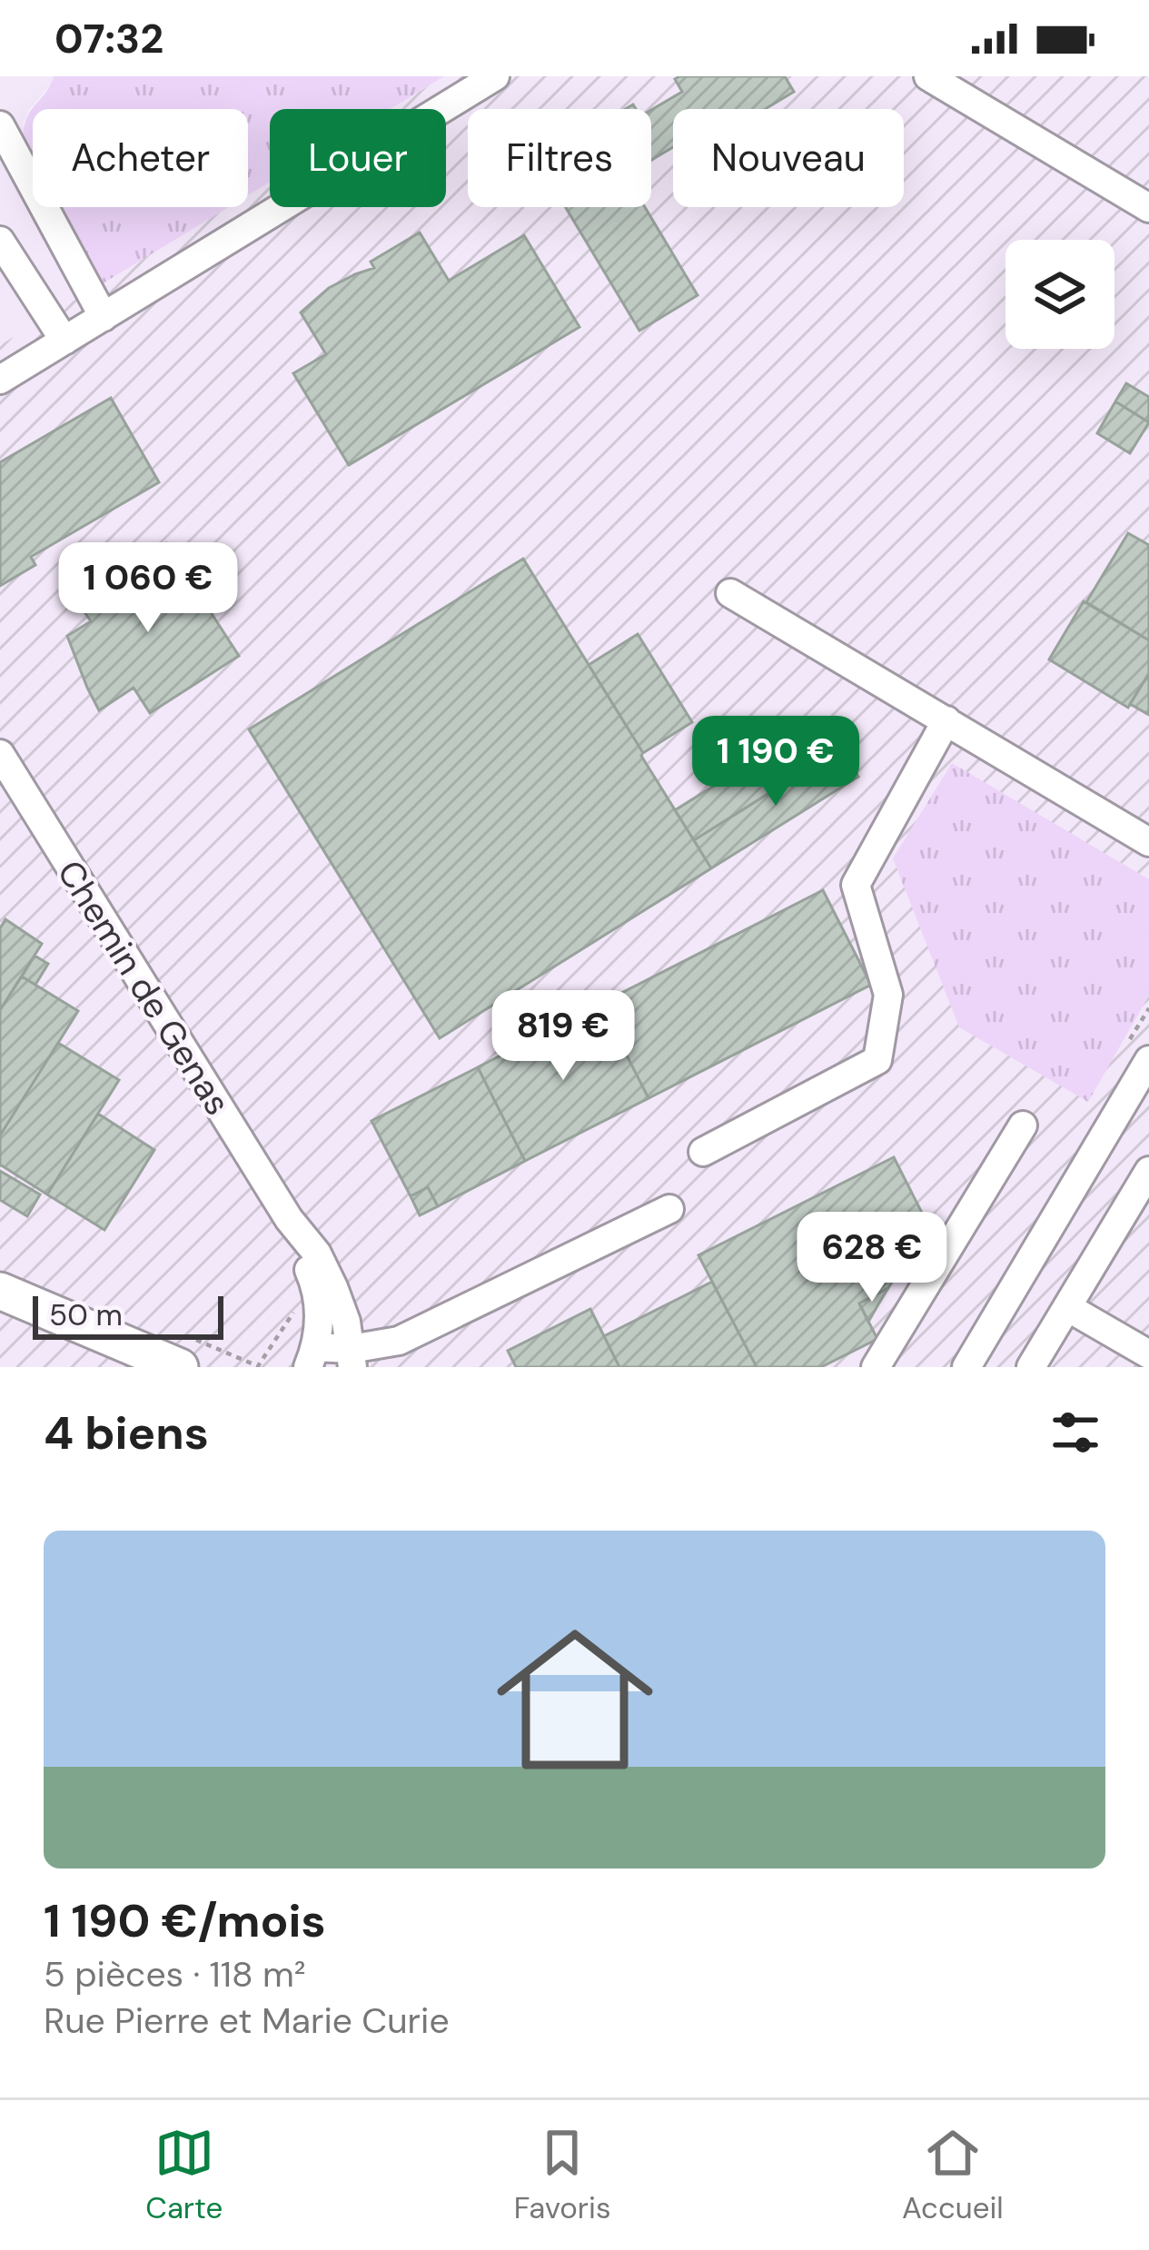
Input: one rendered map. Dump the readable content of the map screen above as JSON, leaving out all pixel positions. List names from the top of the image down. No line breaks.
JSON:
{"streets":{"street":["Chemin de Genas"]},"scale_bar":"50 m","page":{"status":"07:32","chip":["Acheter","Louer","Filtres","Nouveau"],"price":["1 060 €","1 190 €","819 €","628 €"],"scale":"50 m","heading":"4 biens","list":[{"name":"1 190 €/mois","note":"5 pièces · 118 m² · Rue Pierre et Marie Curie"}],"tabs":["Carte","Favoris","Accueil"]}}
